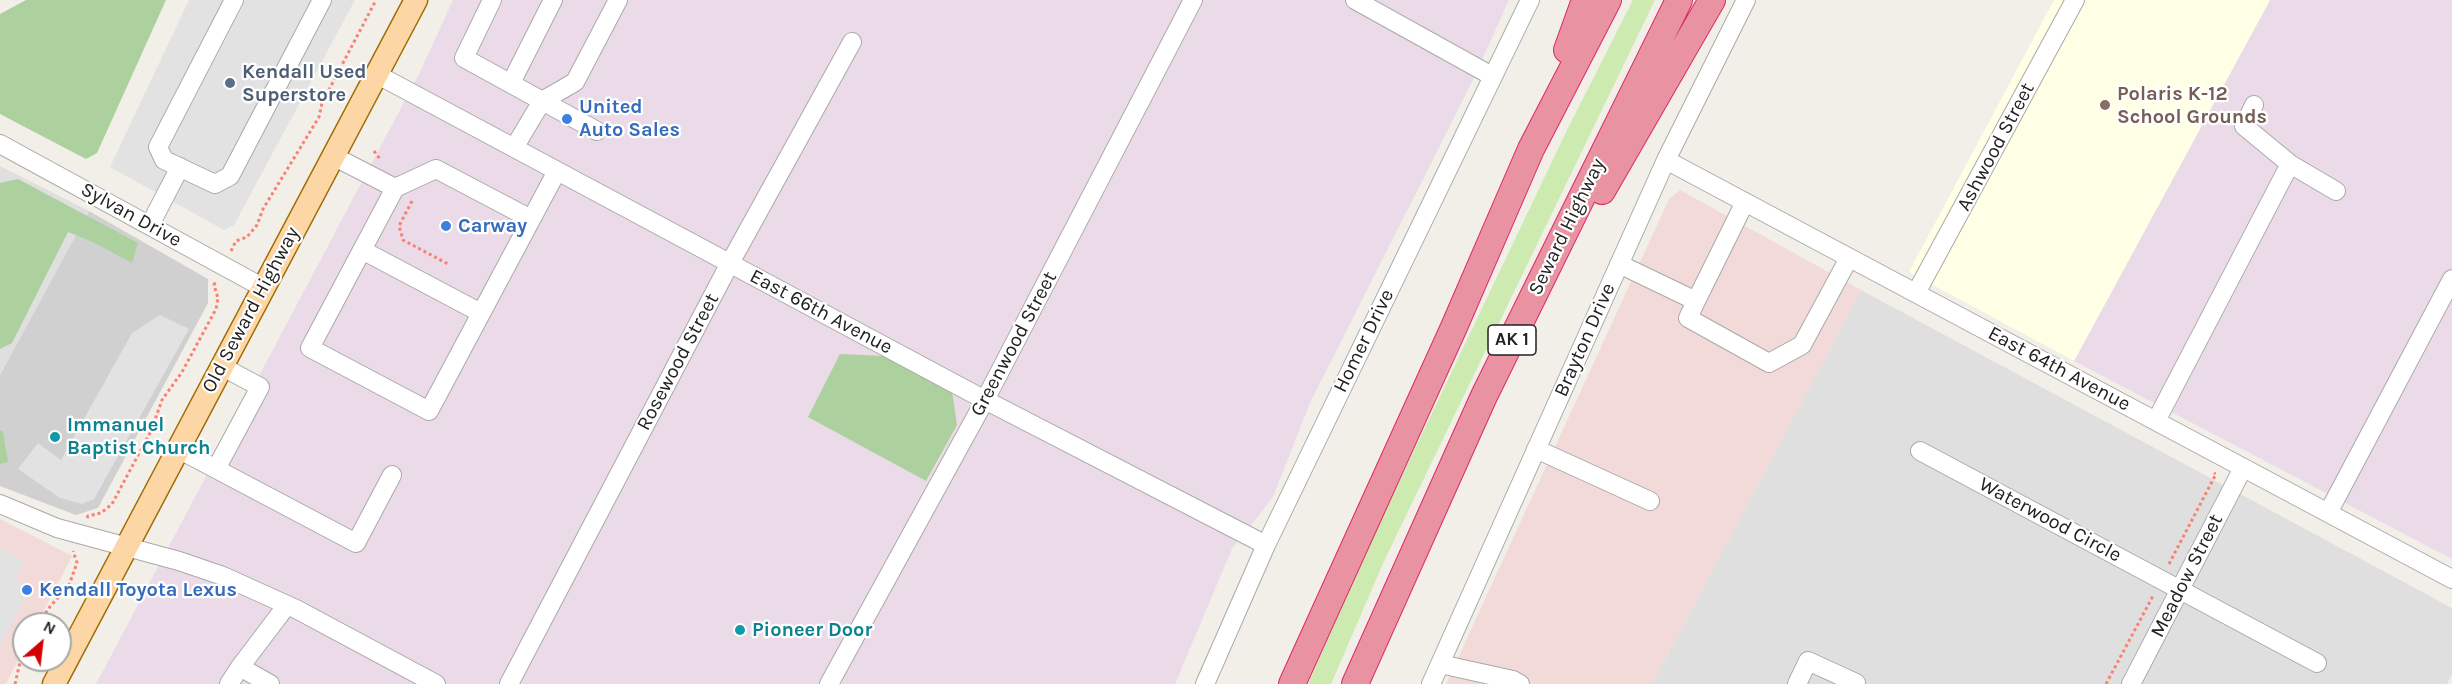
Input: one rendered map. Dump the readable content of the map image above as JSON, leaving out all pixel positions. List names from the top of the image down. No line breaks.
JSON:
{"streets":{"highway":["Seward Highway","AK 1"],"main road":["Old Seward Highway"],"street":["Ashwood Street","Sylvan Drive","East 66th Avenue","Brayton Drive","Homer Drive","Greenwood Street","Rosewood Street","East 64th Avenue","Waterwood Circle","Meadow Street"]},"crossings":[["Ashwood Street","East 64th Avenue"],["Sylvan Drive","Old Seward Highway"],["Old Seward Highway","East 66th Avenue"],["East 66th Avenue","Homer Drive"],["East 66th Avenue","Greenwood Street"],["East 66th Avenue","Rosewood Street"],["Brayton Drive","East 64th Avenue"],["East 64th Avenue","Meadow Street"],["Waterwood Circle","Meadow Street"]],"places":["Kendall Used Superstore","Polaris K-12 School Grounds","United Auto Sales","Carway","Immanuel Baptist Church","Kendall Toyota Lexus","Pioneer Door"],"north":"top right"}
